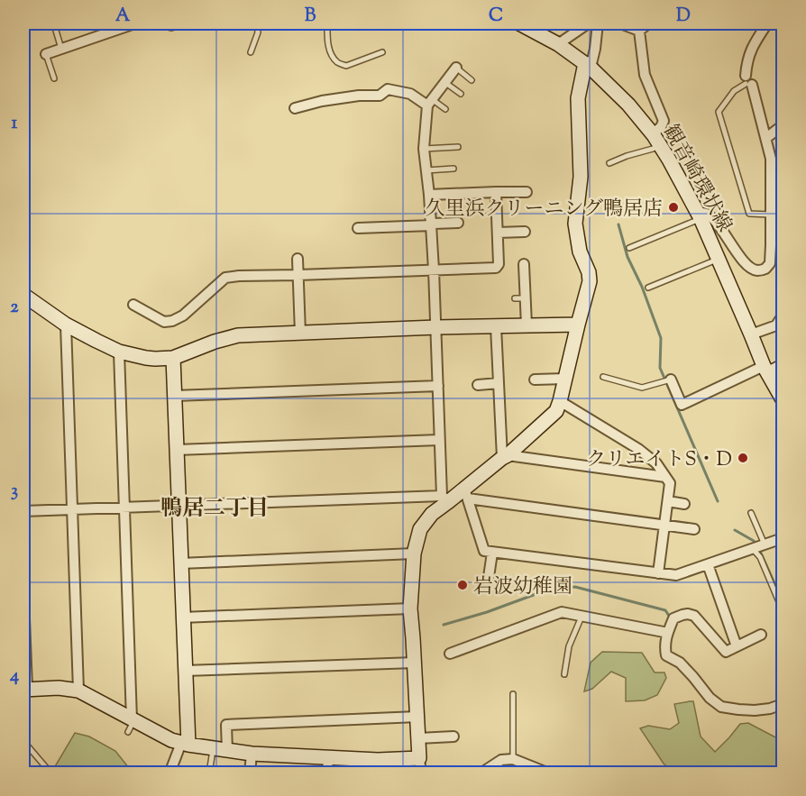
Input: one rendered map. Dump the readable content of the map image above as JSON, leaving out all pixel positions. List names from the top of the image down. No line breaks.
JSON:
{"streets":{"street":["観音崎環状線"]},"districts":["鴨居二丁目"],"places":["久里浜クリーニング鴨居店","クリエイトS・D","岩波幼稚園"],"grid":{"columns":["A","B","C","D"],"rows":["1","2","3","4"]}}
